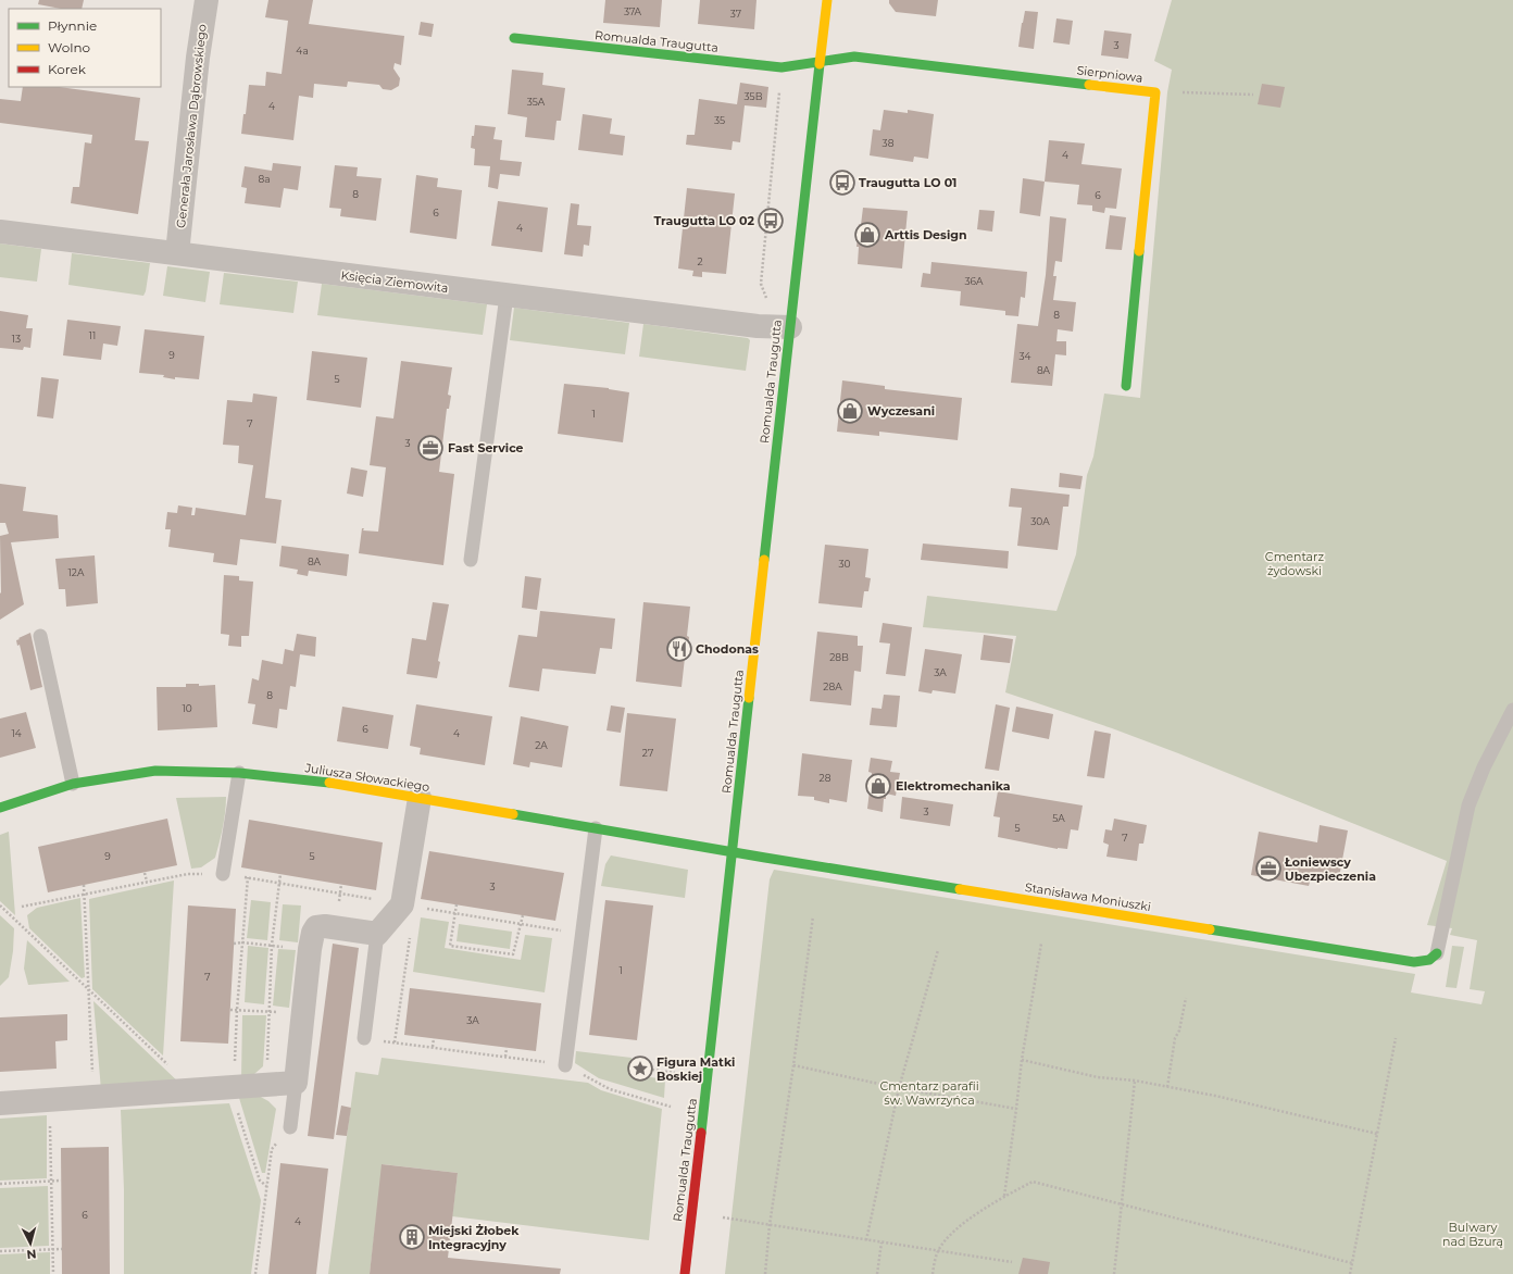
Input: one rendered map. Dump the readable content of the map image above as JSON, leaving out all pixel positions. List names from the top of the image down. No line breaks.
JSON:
{"streets":{"street":["Romualda Traugutta","Sierpniowa","Generała Jarosława Dąbrowskiego","Księcia Ziemowita","Juliusza Słowackiego","Stanisława Moniuszki"]},"crossings":[["Romualda Traugutta","Sierpniowa"],["Romualda Traugutta","Księcia Ziemowita"],["Romualda Traugutta","Juliusza Słowackiego"],["Romualda Traugutta","Stanisława Moniuszki"],["Generała Jarosława Dąbrowskiego","Księcia Ziemowita"],["Juliusza Słowackiego","Stanisława Moniuszki"]],"parks":["Cmentarz żydowski","Cmentarz parafii św. Wawrzyńca","Bulwary nad Bzurą"],"places":{"bus stop":["Traugutta LO 01","Traugutta LO 02"],"shop":["Arttis Design","Wyczesani","Elektromechanika"],"office":["Fast Service","Łoniewscy Ubezpieczenia"],"restaurant":["Chodonas"],"place":["Figura Matki Boskiej"],"building":["Miejski Żłobek Integracyjny"]},"house_numbers":["37A","37","3","4a","35B","35A","4","35","38","4","8a","8","6","6","4","2","36A","8","11","13","9","34","8A","5","1","7","3","30A","8A","30","12A","28B","3A","28A","8","10","6","14","4","2A","27","28","3","5A","5","7","9","5","3","1","7","3A","6","4"],"legend":["Płynnie","Wolno","Korek"],"north":"bottom"}
